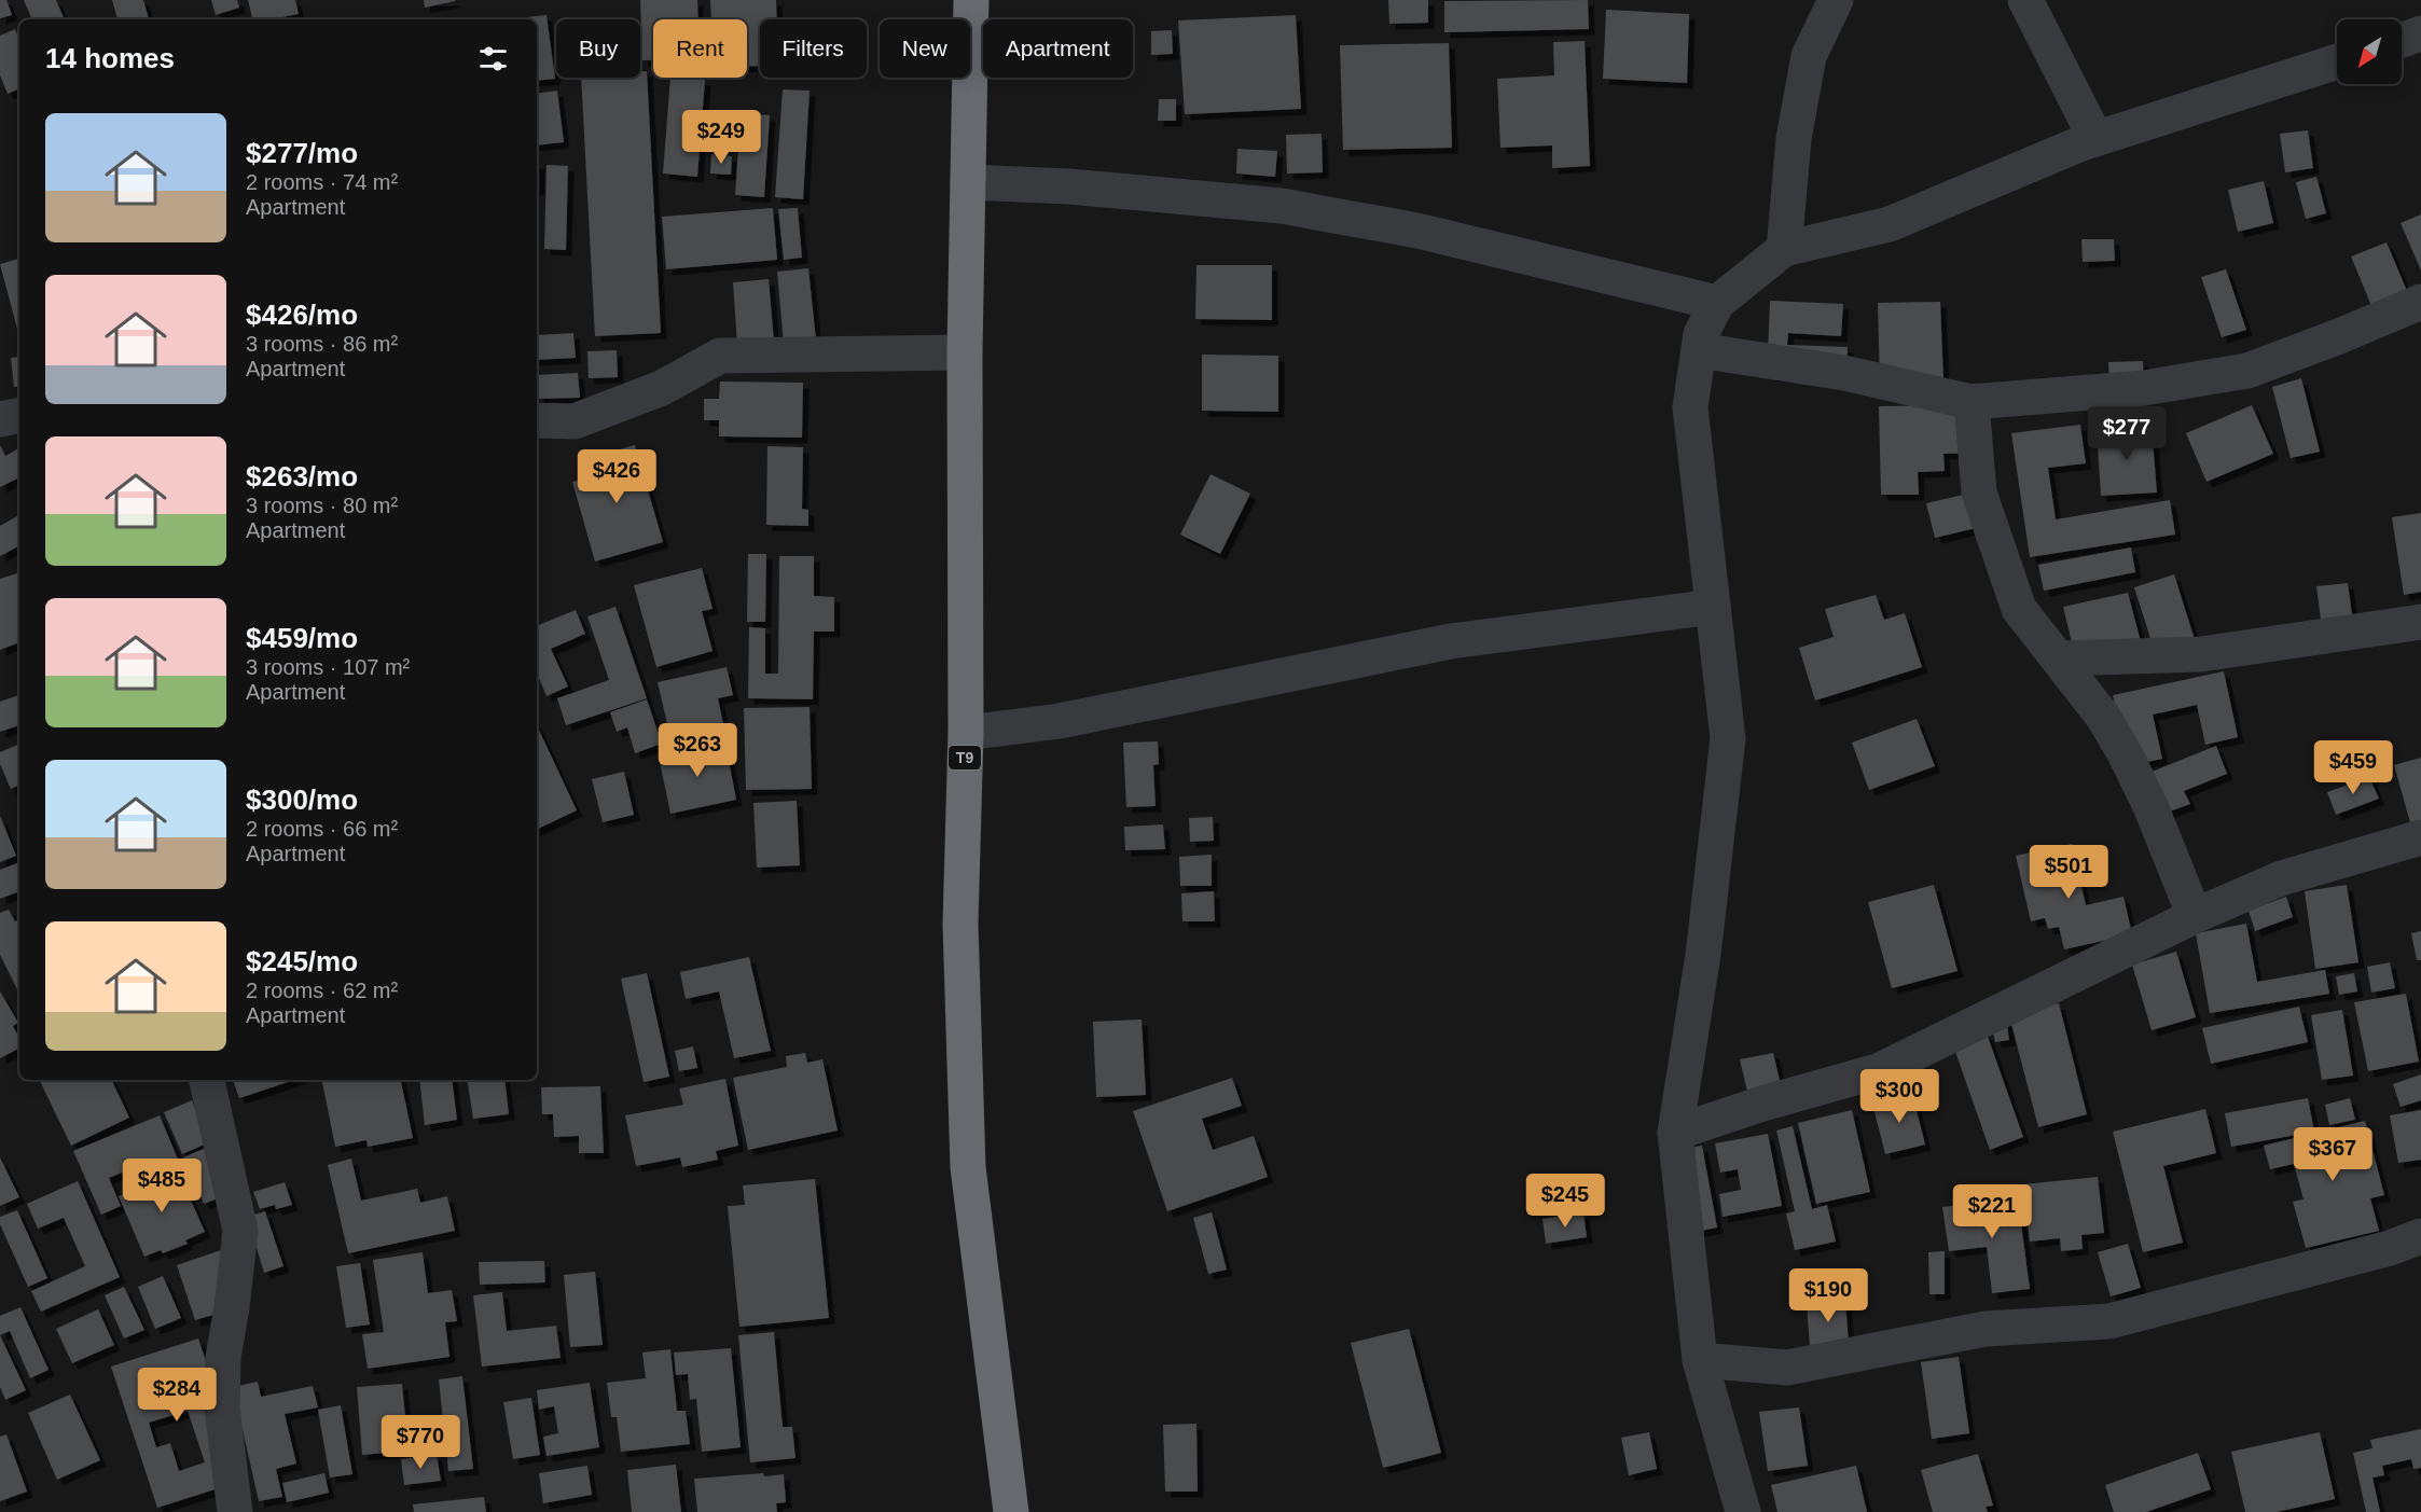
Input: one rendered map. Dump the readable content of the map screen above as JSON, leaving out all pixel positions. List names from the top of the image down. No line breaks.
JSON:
{"streets":{"highway":["T9"]},"north":"bottom left","page":{"chip":["Buy","Rent","Filters","New","Apartment"],"heading":"14 homes","list":[{"name":"$277/mo","note":"2 rooms · 74 m² · Apartment"},{"name":"$426/mo","note":"3 rooms · 86 m² · Apartment"},{"name":"$263/mo","note":"3 rooms · 80 m² · Apartment"},{"name":"$459/mo","note":"3 rooms · 107 m² · Apartment"},{"name":"$300/mo","note":"2 rooms · 66 m² · Apartment"},{"name":"$245/mo","note":"2 rooms · 62 m² · Apartment"}],"price":["$249","$277","$426","$263","$459","$501","$300","$367","$485","$245","$221","$190","$284","$770"]}}
